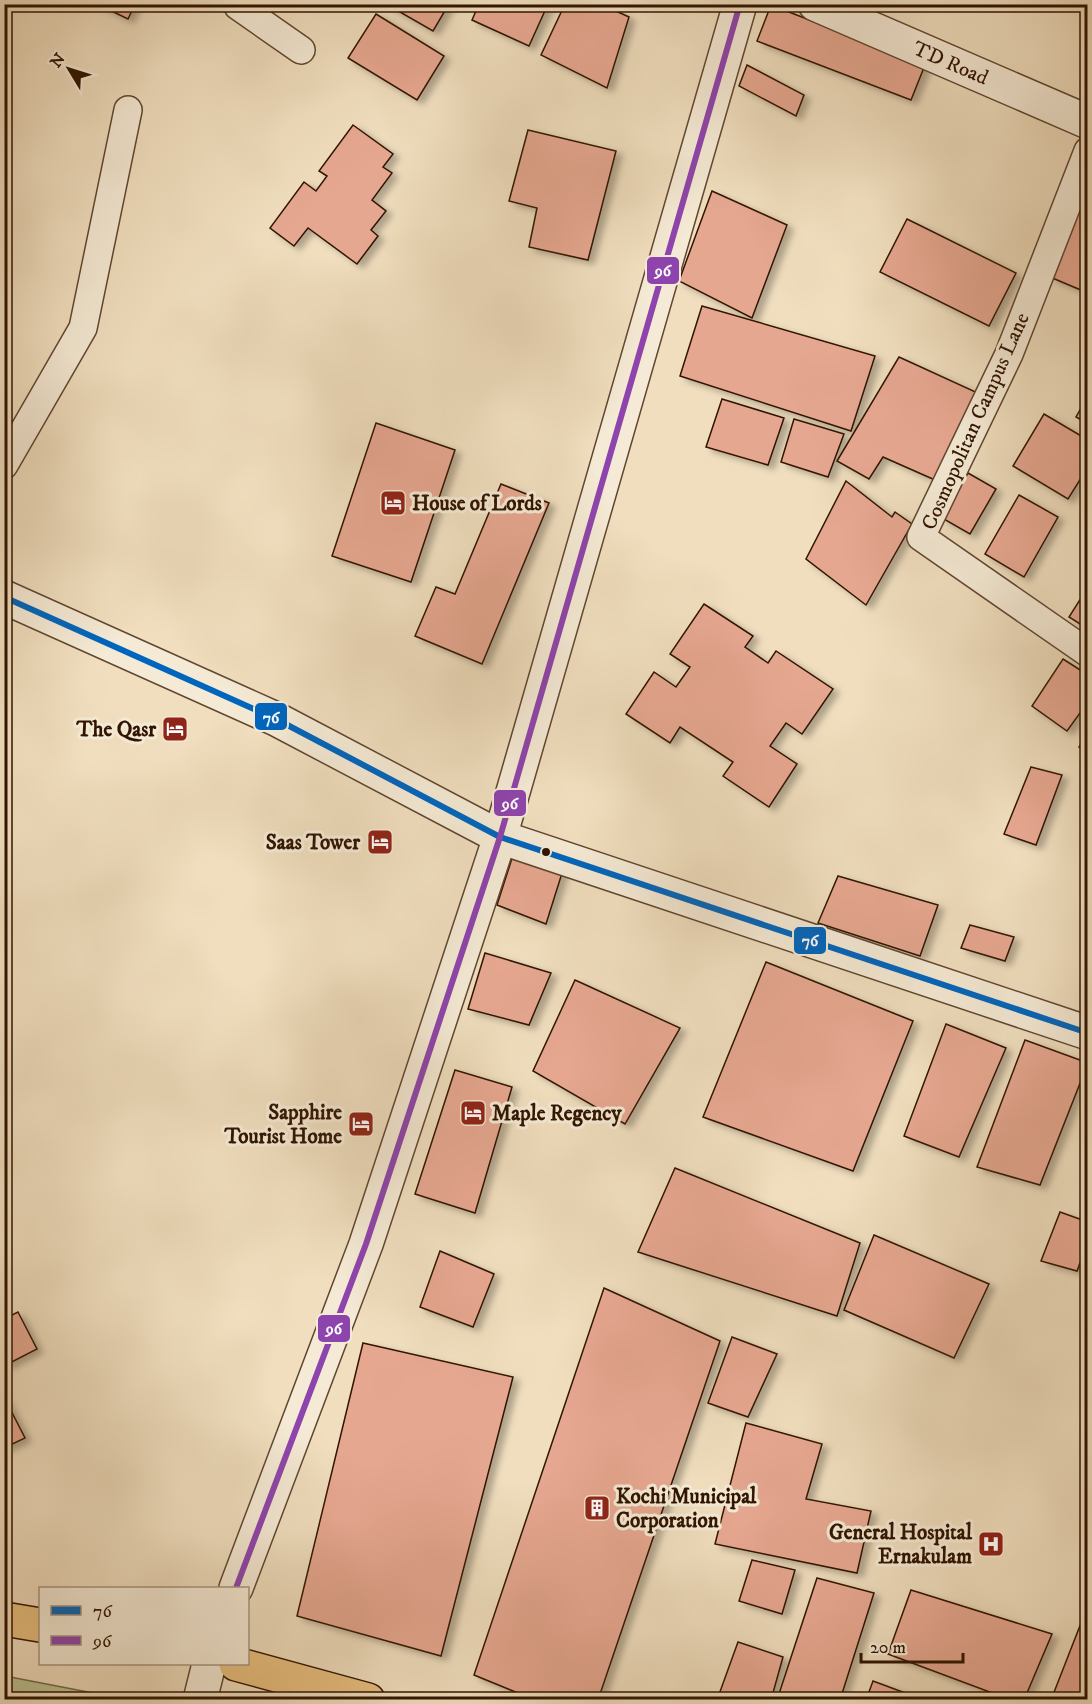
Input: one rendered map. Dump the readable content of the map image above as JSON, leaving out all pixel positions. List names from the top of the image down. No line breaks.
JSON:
{"streets":{"street":["TD Road","Cosmopolitan Campus Lane"]},"places":{"hotel":["House of Lords","The Qasr","Saas Tower","Maple Regency","Sapphire Tourist Home"],"building":["Kochi Municipal Corporation"],"hospital":["General Hospital Ernakulam"]},"lines":["transit line 96","transit line 76"],"legend":["76","96"],"scale_bar":"20 m","north":"top left"}
